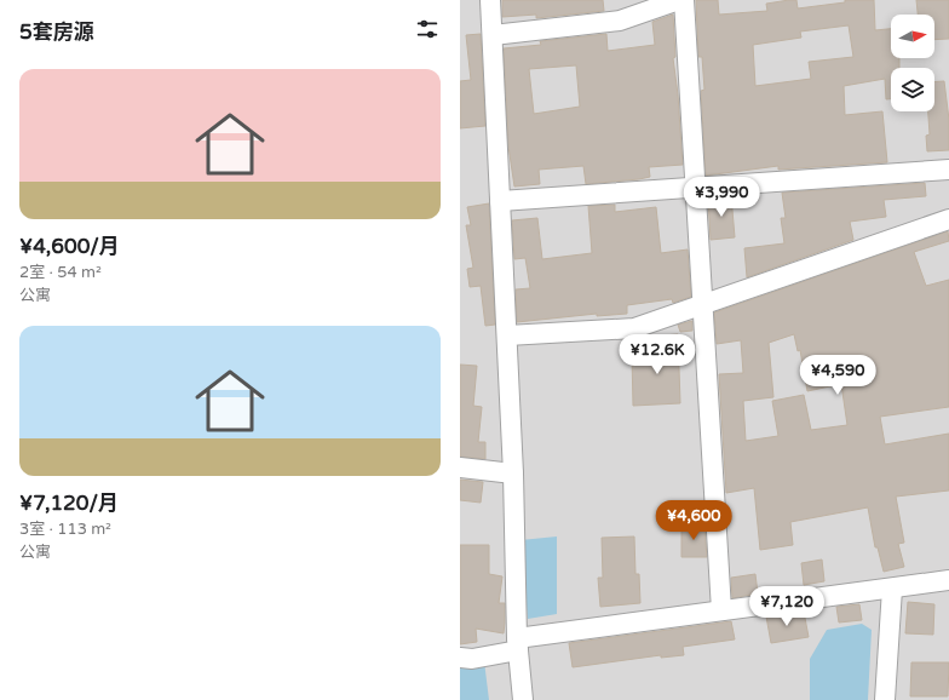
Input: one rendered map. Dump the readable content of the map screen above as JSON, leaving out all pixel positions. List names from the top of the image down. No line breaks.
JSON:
{"north":"right","page":{"heading":"5套房源","list":[{"name":"¥4,600/月","note":"2室 · 54 m² · 公寓"},{"name":"¥7,120/月","note":"3室 · 113 m² · 公寓"}],"price":["¥3,990","¥12.6K","¥4,590","¥4,600","¥7,120"]}}
